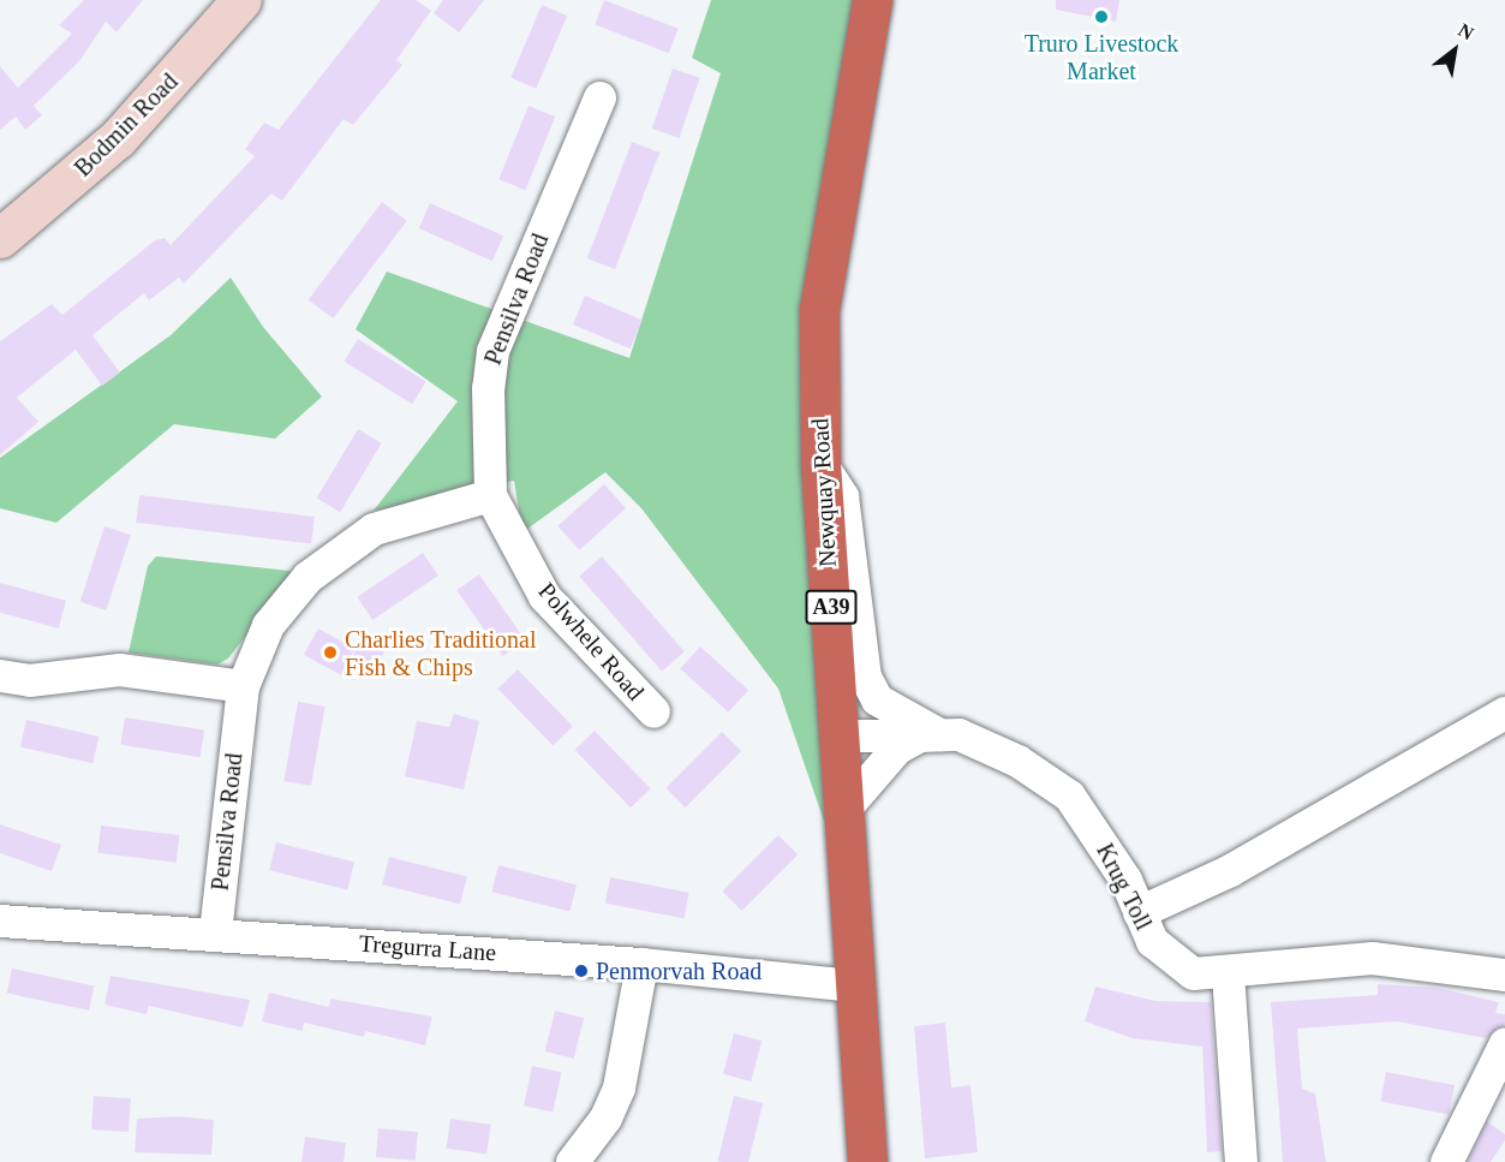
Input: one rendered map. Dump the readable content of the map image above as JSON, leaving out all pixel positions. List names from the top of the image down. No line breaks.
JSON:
{"streets":{"highway":["Newquay Road","A39"],"street":["Bodmin Road","Pensilva Road","Polwhele Road","Krug Toll","Tregurra Lane"]},"crossings":[["Pensilva Road","Polwhele Road"],["Pensilva Road","Tregurra Lane"],["Newquay Road","Tregurra Lane"]],"places":["Truro Livestock Market","Charlies Traditional Fish & Chips","Penmorvah Road"],"north":"top right"}
